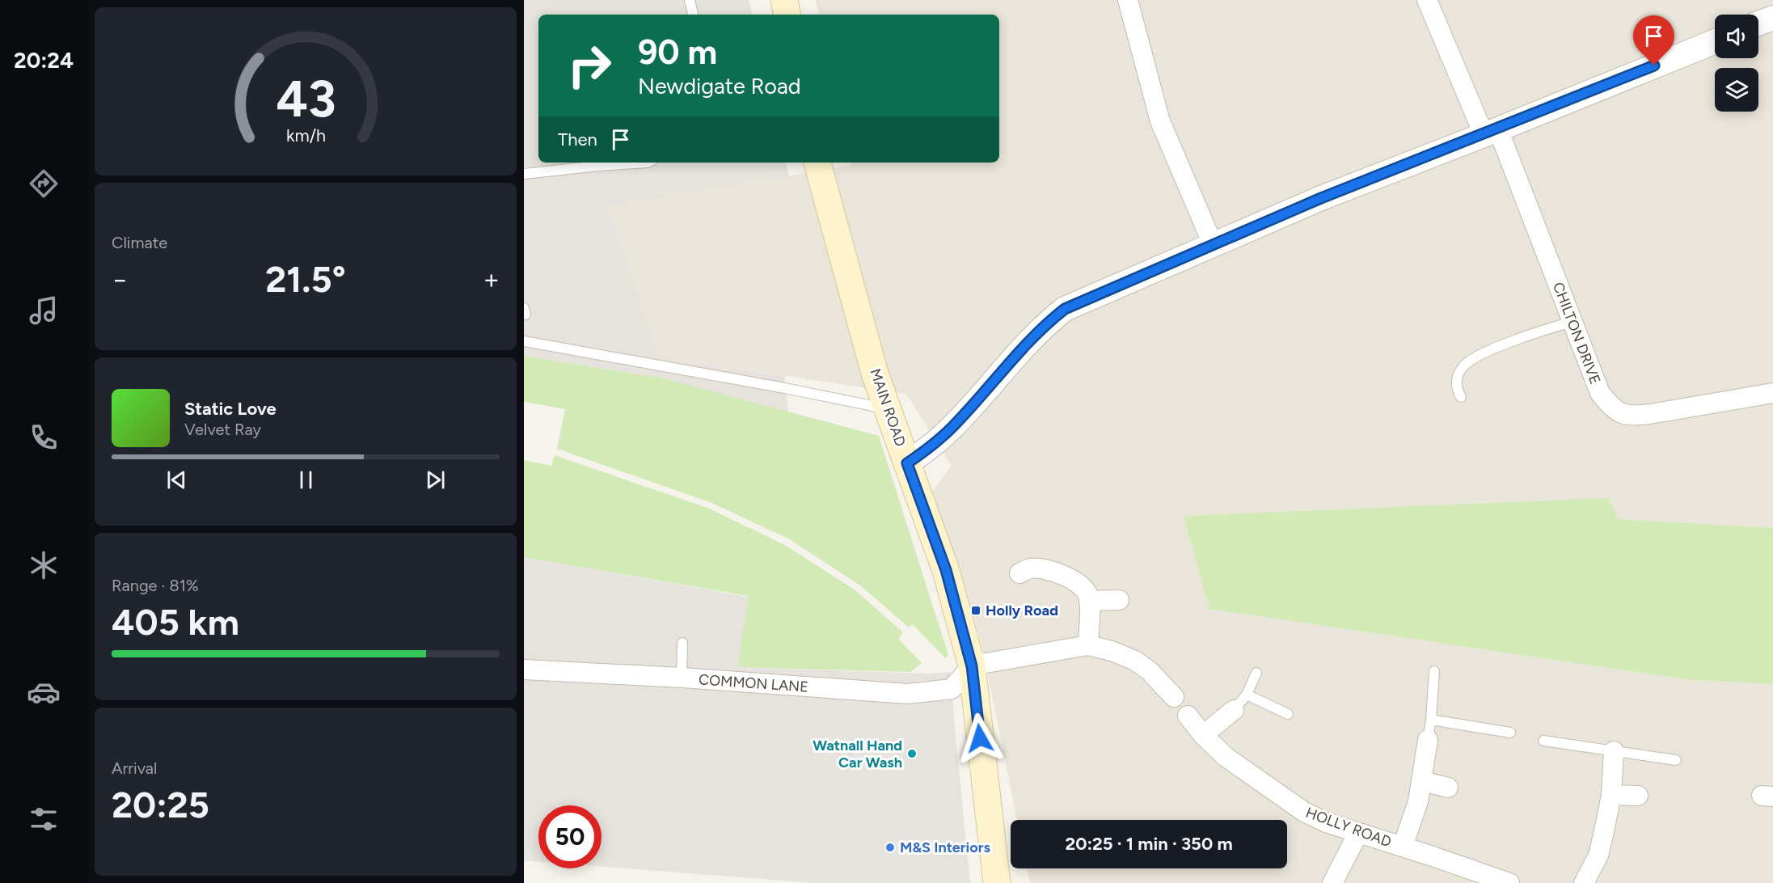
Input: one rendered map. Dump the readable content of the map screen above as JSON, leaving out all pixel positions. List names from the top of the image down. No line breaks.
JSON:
{"streets":{"main road":["MAIN ROAD"],"street":["CHILTON DRIVE","COMMON LANE","HOLLY ROAD"]},"crossings":[["MAIN ROAD","COMMON LANE"]],"places":{"transit":["Holly Road"],"other":["Watnall Hand Car Wash","M&S Interiors"]},"page":{"tabs":"20:24","turn":["90 m","Newdigate Road"],"then":"Then","tile":["Climate",["Range · 81%","405 km"],["Arrival","20:25"]],"heat":["−","21.5°","+"],"song":["Static Love","Velvet Ray"],"limit":"50","trip":"20:25 · 1 min · 350 m","gauge":["43","km/h"]}}
